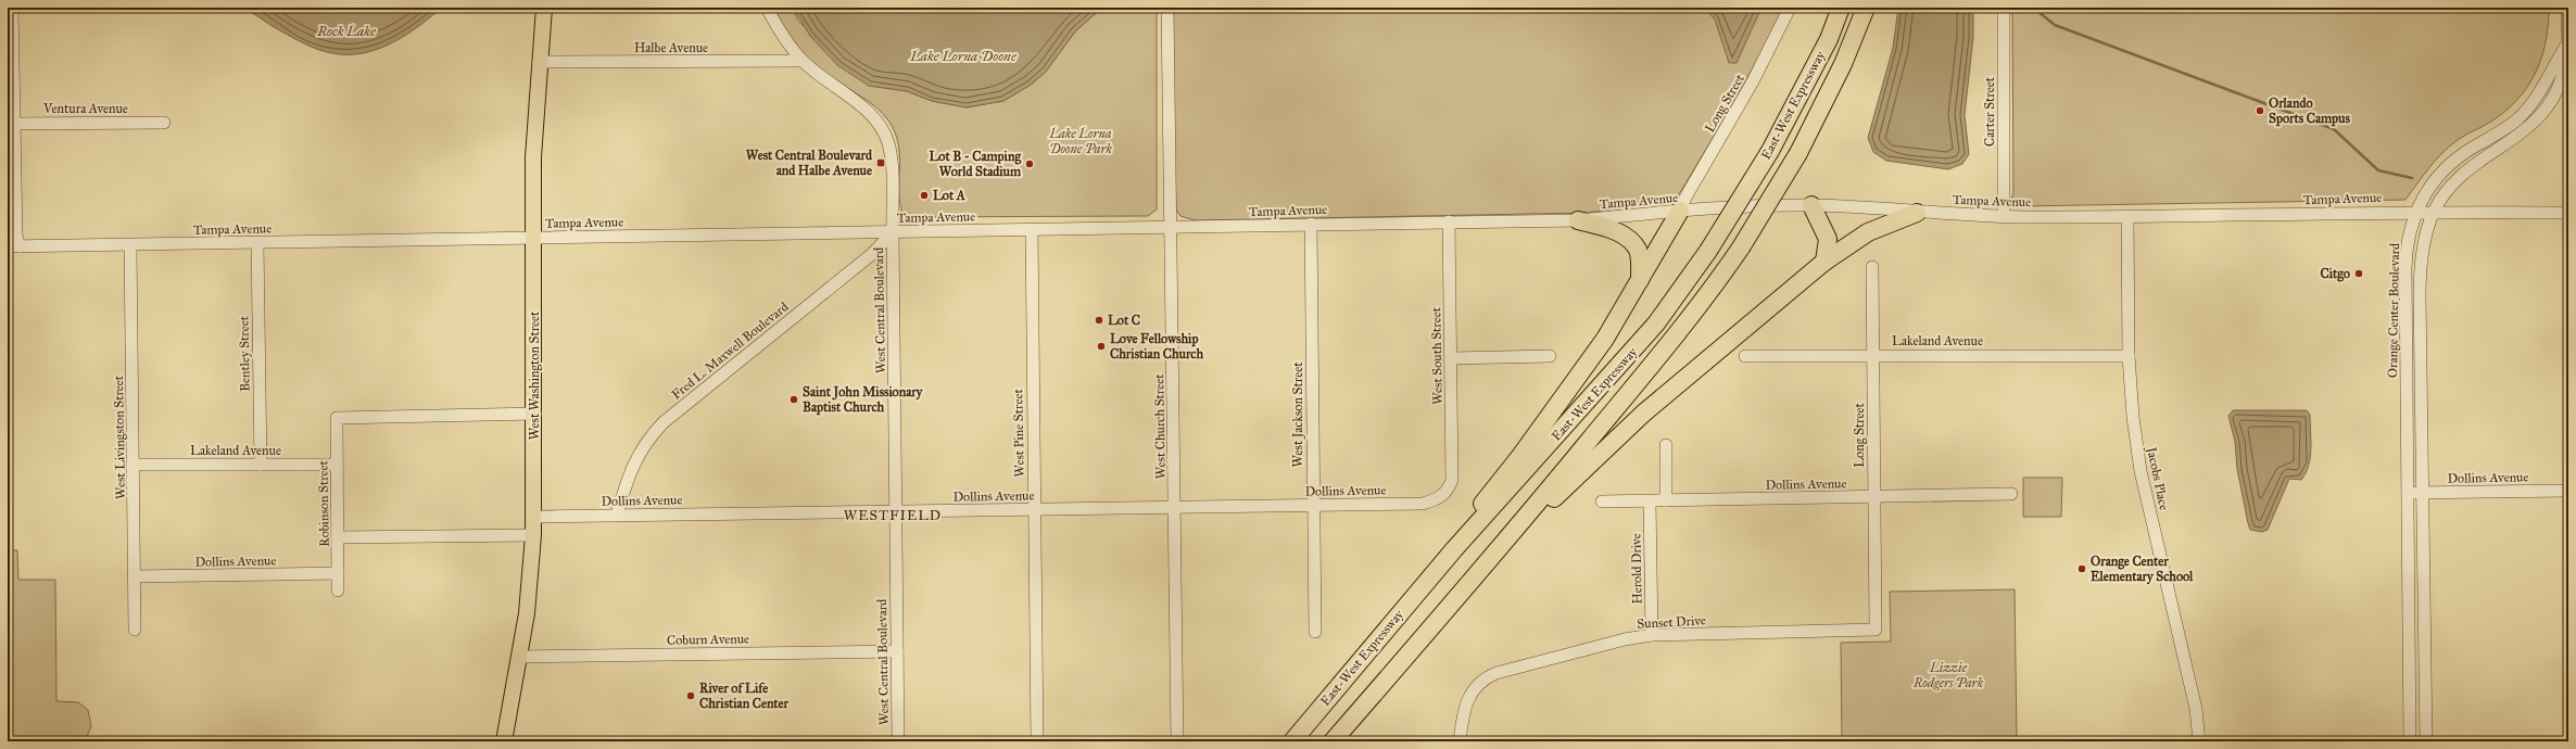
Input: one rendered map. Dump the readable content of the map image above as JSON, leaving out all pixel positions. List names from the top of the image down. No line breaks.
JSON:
{"streets":{"highway":["East-West Expressway"],"main road":["West Washington Street"],"street":["Halbe Avenue","Long Street","Ventura Avenue","Carter Street","Tampa Avenue","West Central Boulevard","Orange Center Boulevard","Lakeland Avenue","Fred L. Maxwell Boulevard","Bentley Street","West South Street","West Jackson Street","West Church Street","West Pine Street","West Livingston Street","Dollins Avenue","Jacobs Place","Robinson Street","Herold Drive","Sunset Drive","Coburn Avenue"]},"crossings":[["Halbe Avenue","West Central Boulevard"],["Halbe Avenue","West Washington Street"],["Long Street","Tampa Avenue"],["Long Street","Lakeland Avenue"],["Long Street","Dollins Avenue"],["Long Street","Sunset Drive"],["Carter Street","Tampa Avenue"],["Tampa Avenue","West Central Boulevard"],["Tampa Avenue","Orange Center Boulevard"],["Tampa Avenue","Fred L. Maxwell Boulevard"],["Tampa Avenue","Bentley Street"],["Tampa Avenue","West South Street"],["Tampa Avenue","West Washington Street"],["Tampa Avenue","West Jackson Street"],["Tampa Avenue","West Church Street"],["Tampa Avenue","West Pine Street"],["Tampa Avenue","West Livingston Street"],["Tampa Avenue","Jacobs Place"],["West Central Boulevard","Fred L. Maxwell Boulevard"],["West Central Boulevard","Dollins Avenue"],["West Central Boulevard","Coburn Avenue"],["Orange Center Boulevard","Dollins Avenue"],["Lakeland Avenue","Bentley Street"],["Lakeland Avenue","West Livingston Street"],["Lakeland Avenue","Jacobs Place"],["Lakeland Avenue","Robinson Street"],["Fred L. Maxwell Boulevard","Dollins Avenue"],["West South Street","Dollins Avenue"],["West Washington Street","Dollins Avenue"],["West Washington Street","Robinson Street"],["West Washington Street","Coburn Avenue"],["West Jackson Street","Dollins Avenue"],["West Church Street","Dollins Avenue"],["West Pine Street","Dollins Avenue"],["West Livingston Street","Dollins Avenue"],["Dollins Avenue","Robinson Street"],["Dollins Avenue","Herold Drive"],["Herold Drive","Sunset Drive"]],"districts":["WESTFIELD"],"water":["Rock Lake","Lake Lorna Doone"],"parks":["Lake Lorna Doone Park","Lizzie Rodgers Park"],"places":{"other":["Orlando Sports Campus","Lot B - Camping World Stadium","Lot A","Citgo","Lot C","Love Fellowship Christian Church","Saint John Missionary Baptist Church","Orange Center Elementary School","River of Life Christian Center"],"transit":["West Central Boulevard and Halbe Avenue"]}}
